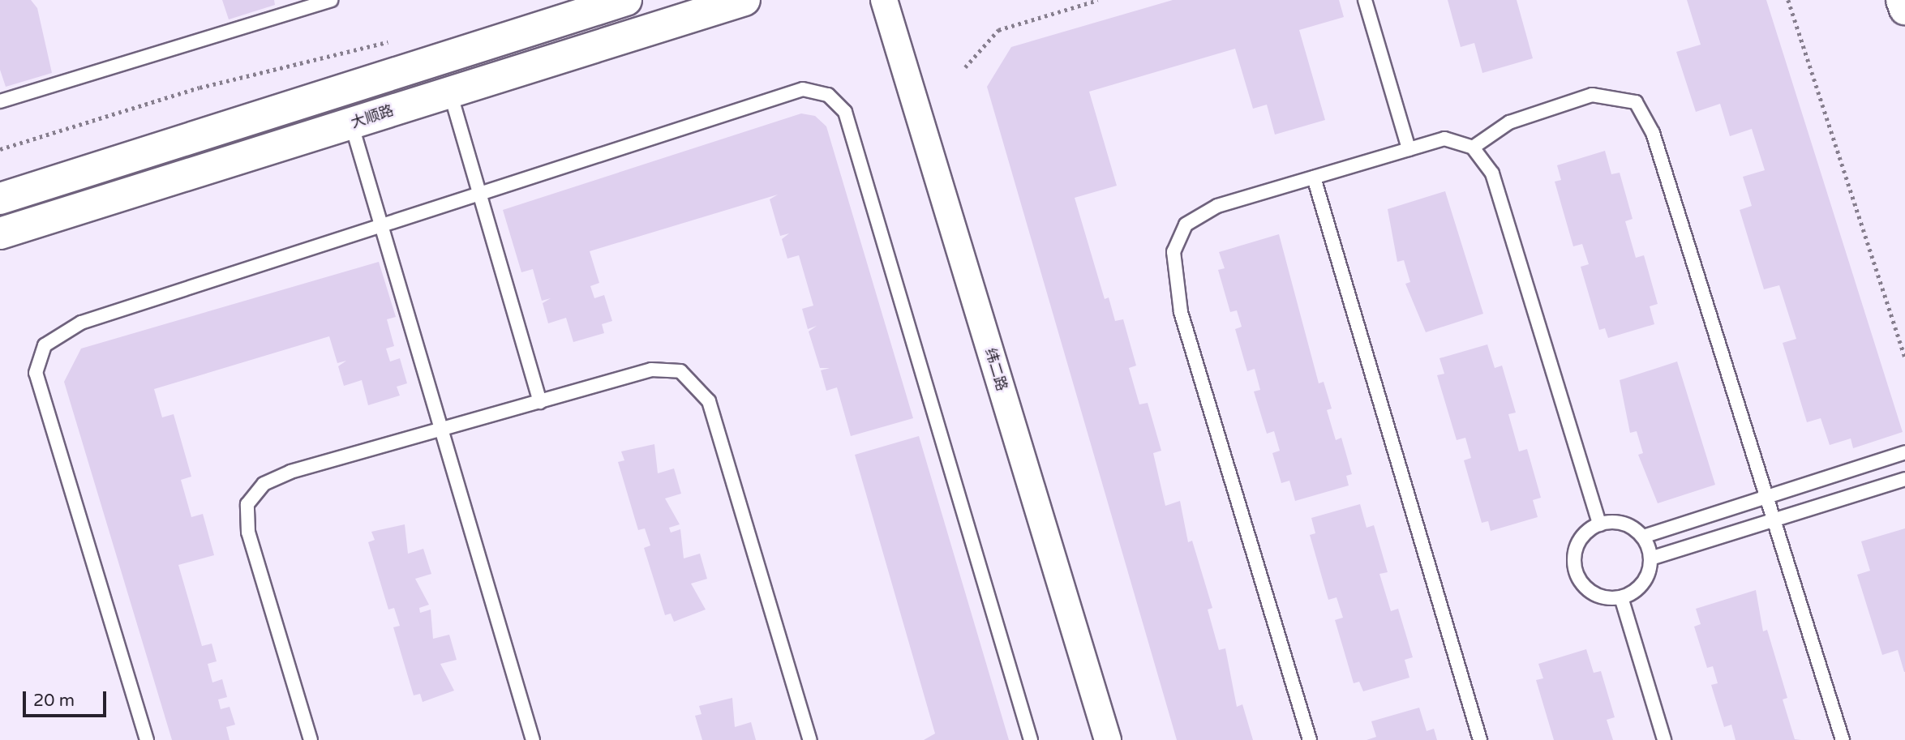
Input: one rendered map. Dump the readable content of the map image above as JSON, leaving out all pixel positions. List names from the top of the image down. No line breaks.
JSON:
{"streets":{"street":["大顺路","纬二路"]},"scale_bar":"20 m"}
